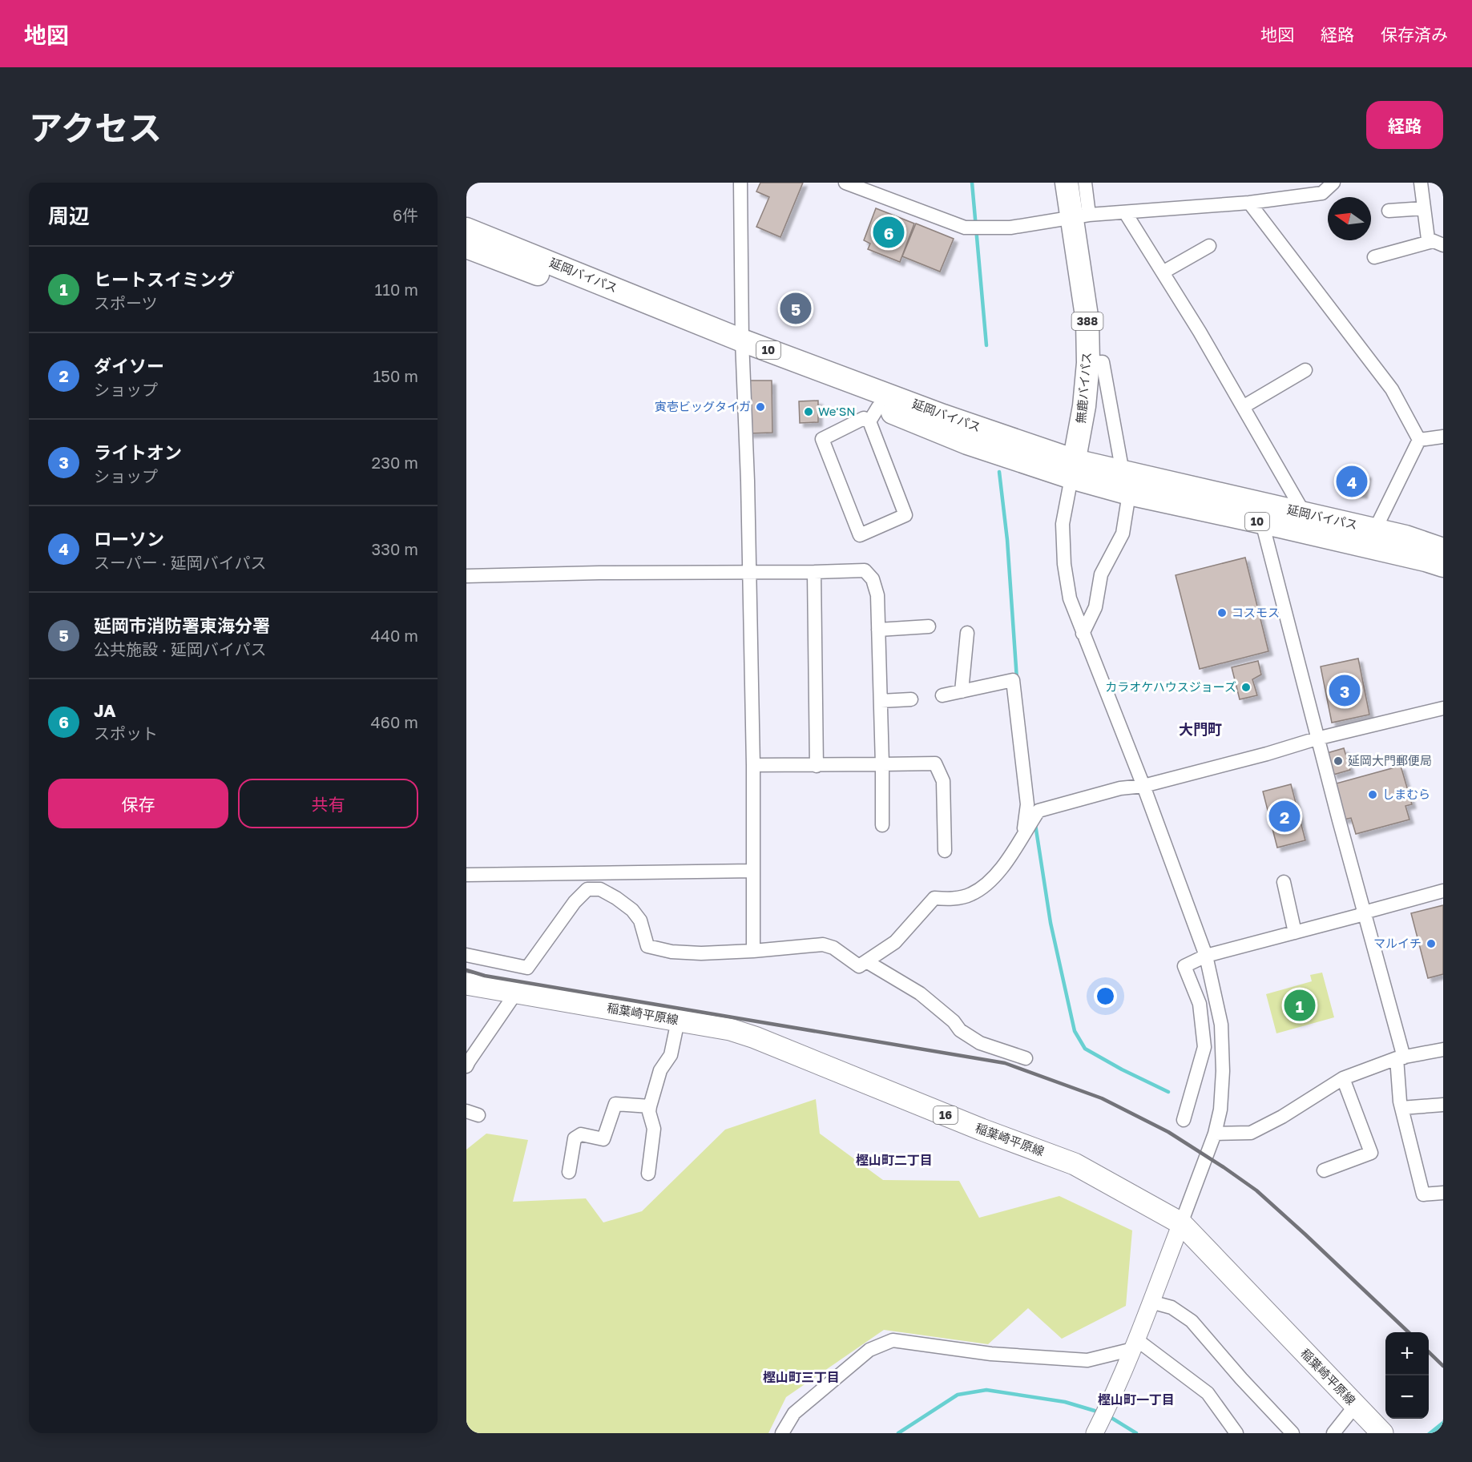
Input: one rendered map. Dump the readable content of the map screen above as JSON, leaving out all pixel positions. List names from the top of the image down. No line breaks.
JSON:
{"streets":{"highway":["延岡バイパス","388","10","無鹿バイパス"],"main road":["稲葉崎平原線","16"]},"crossings":[["延岡バイパス","無鹿バイパス"]],"districts":["大門町","樫山町二丁目","樫山町三丁目","樫山町一丁目"],"places":["寅壱ビッグタイガ","We'SN","コスモス","カラオケハウスジョーズ","延岡大門郵便局","しまむら","マルイチ"],"north":"left","page":{"header":"地図","nav":["地図","経路","保存済み"],"title":"アクセス","buttons":["経路",["保存","共有"]],"heading":["周辺","6件"],"pins":["6","5","4","3","2","1"],"list":[{"mark":"1","name":"ヒートスイミング","note":"スポーツ","value":"110 m"},{"mark":"2","name":"ダイソー","note":"ショップ","value":"150 m"},{"mark":"3","name":"ライトオン","note":"ショップ","value":"230 m"},{"mark":"4","name":"ローソン","note":"スーパー · 延岡バイパス","value":"330 m"},{"mark":"5","name":"延岡市消防署東海分署","note":"公共施設 · 延岡バイパス","value":"440 m"},{"mark":"6","name":"JA","note":"スポット","value":"460 m"}],"map_buttons":["+","−"]}}
